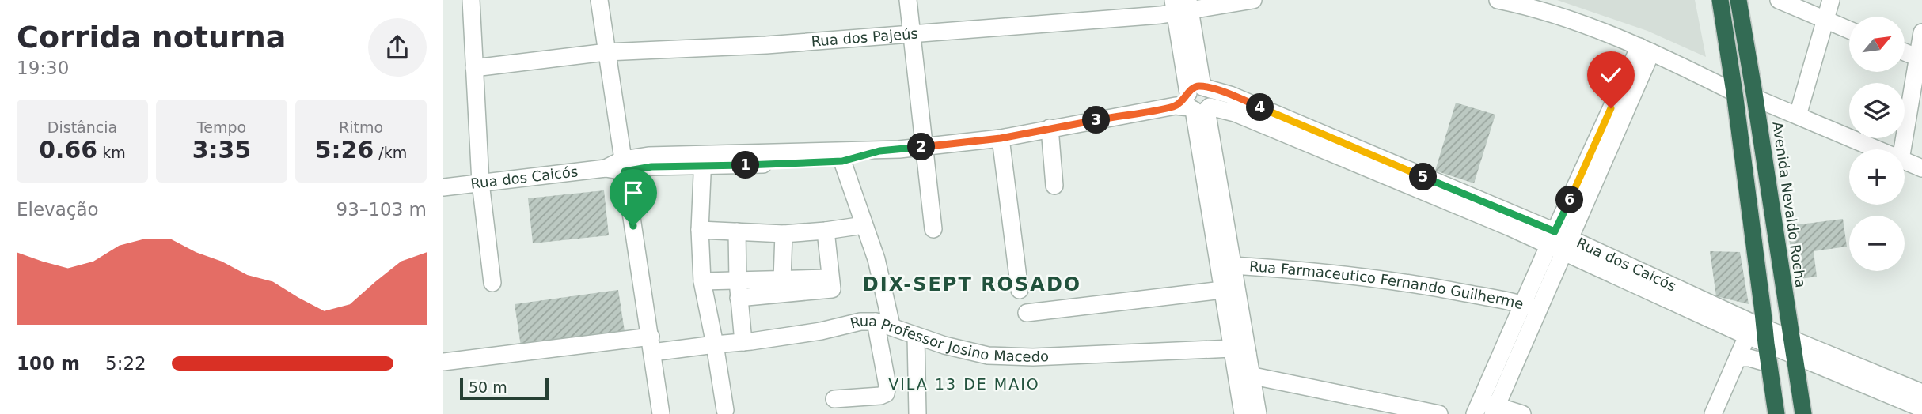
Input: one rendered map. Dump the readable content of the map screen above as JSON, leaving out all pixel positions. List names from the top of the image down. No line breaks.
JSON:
{"streets":{"highway":["Avenida Nevaldo Rocha"],"street":["Rua dos Pajeús","Rua dos Caicós","Rua Farmaceutico Fernando Guilherme","Rua Professor Josino Macedo"]},"crossings":[["Rua dos Caicós","Avenida Nevaldo Rocha"]],"districts":["DIX-SEPT ROSADO","VILA 13 DE MAIO"],"scale_bar":"50 m","north":"top right","page":{"heading":["Corrida noturna","19:30"],"map_buttons":["+","−"],"pins":["4","3","2","1","5","6"],"stats":[["Distância","0.66 km"],["Tempo","3:35"],["Ritmo","5:26 /km"]],"chart":["Elevação","93–103 m"],"list":[{"name":"100 m","note":"5:22"}],"scale":"50 m"}}
